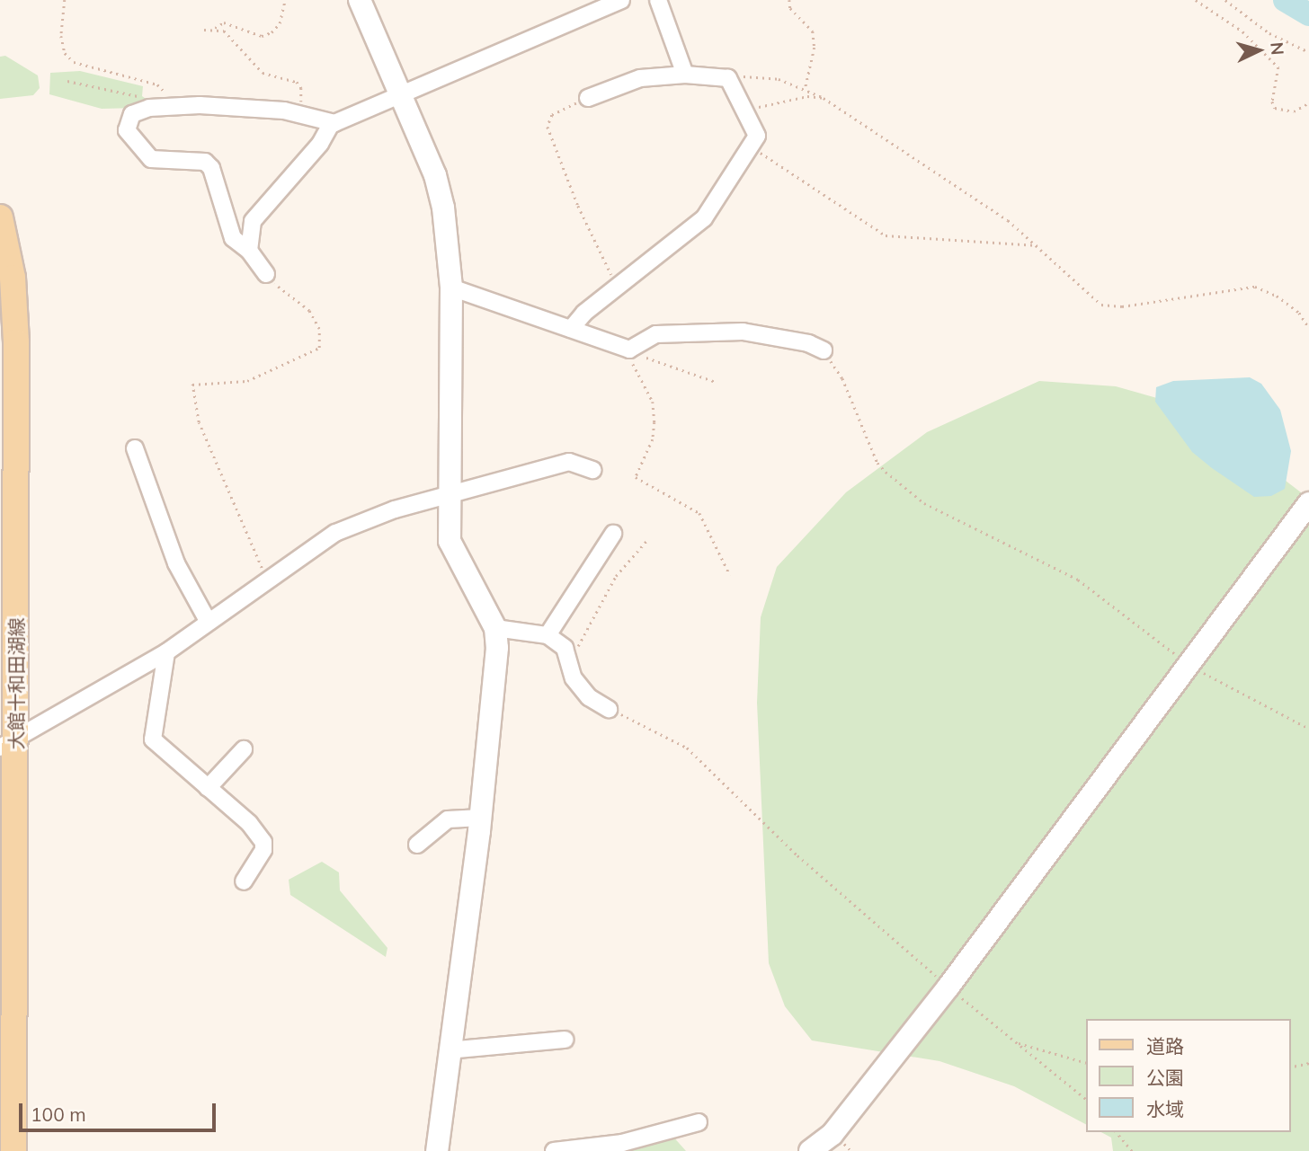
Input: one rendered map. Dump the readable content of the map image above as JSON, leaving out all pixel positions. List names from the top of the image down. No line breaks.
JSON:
{"streets":{"main road":["大館十和田湖線"]},"legend":["道路","公園","水域"],"scale_bar":"100 m","north":"right"}
